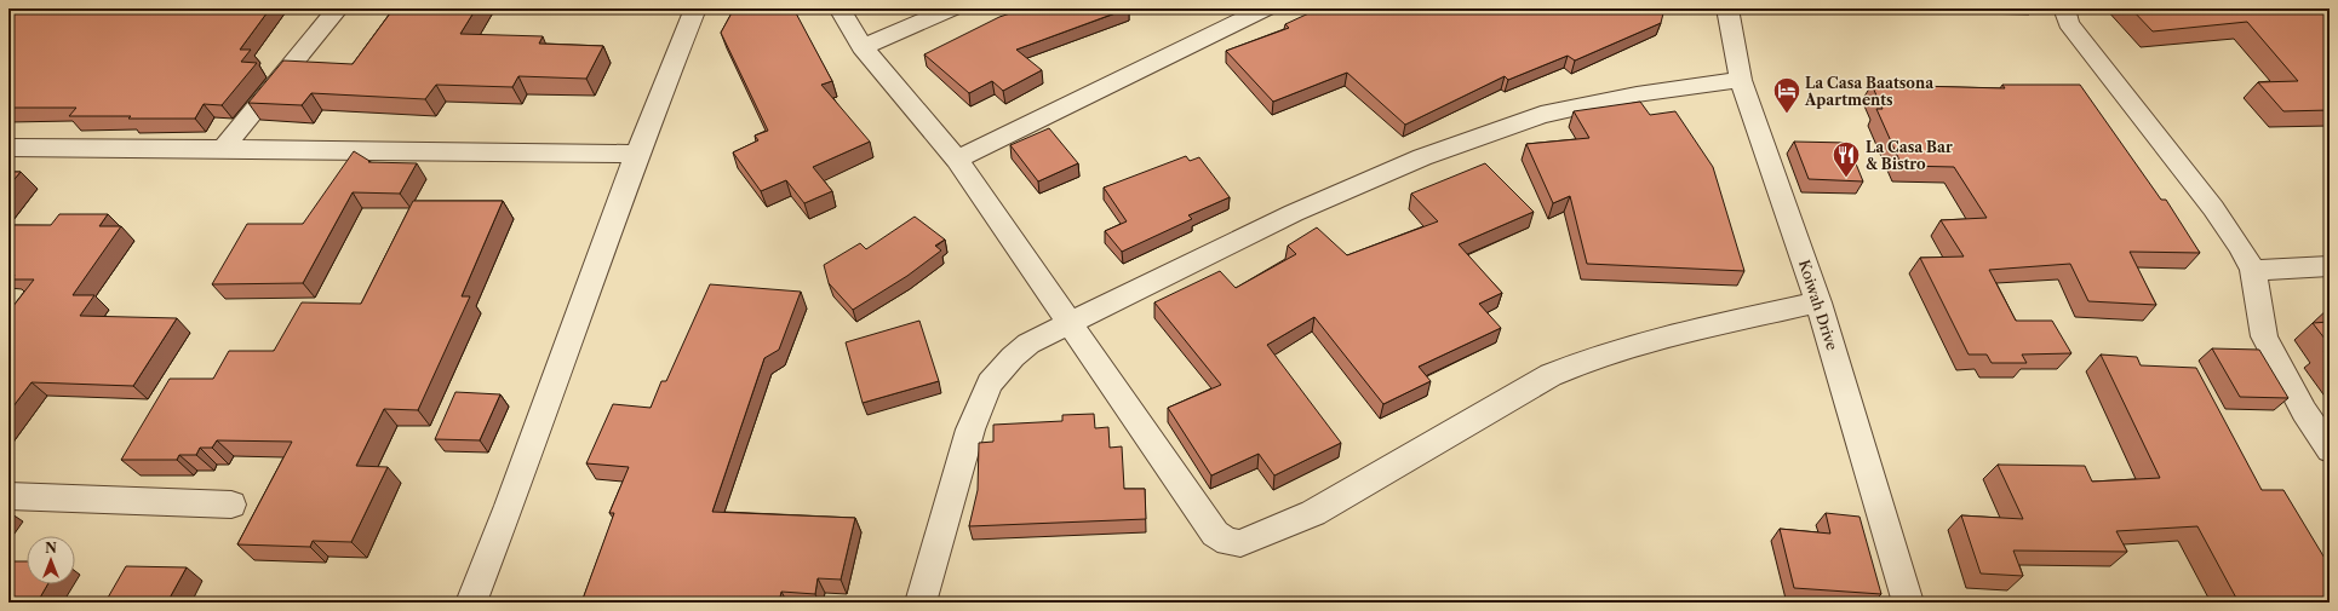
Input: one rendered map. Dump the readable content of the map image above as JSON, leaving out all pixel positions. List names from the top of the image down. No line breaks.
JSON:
{"streets":{"street":["Koiwah Drive"]},"places":{"hotel":["La Casa Baatsona Apartments"],"restaurant":["La Casa Bar & Bistro"]},"north":"top"}
